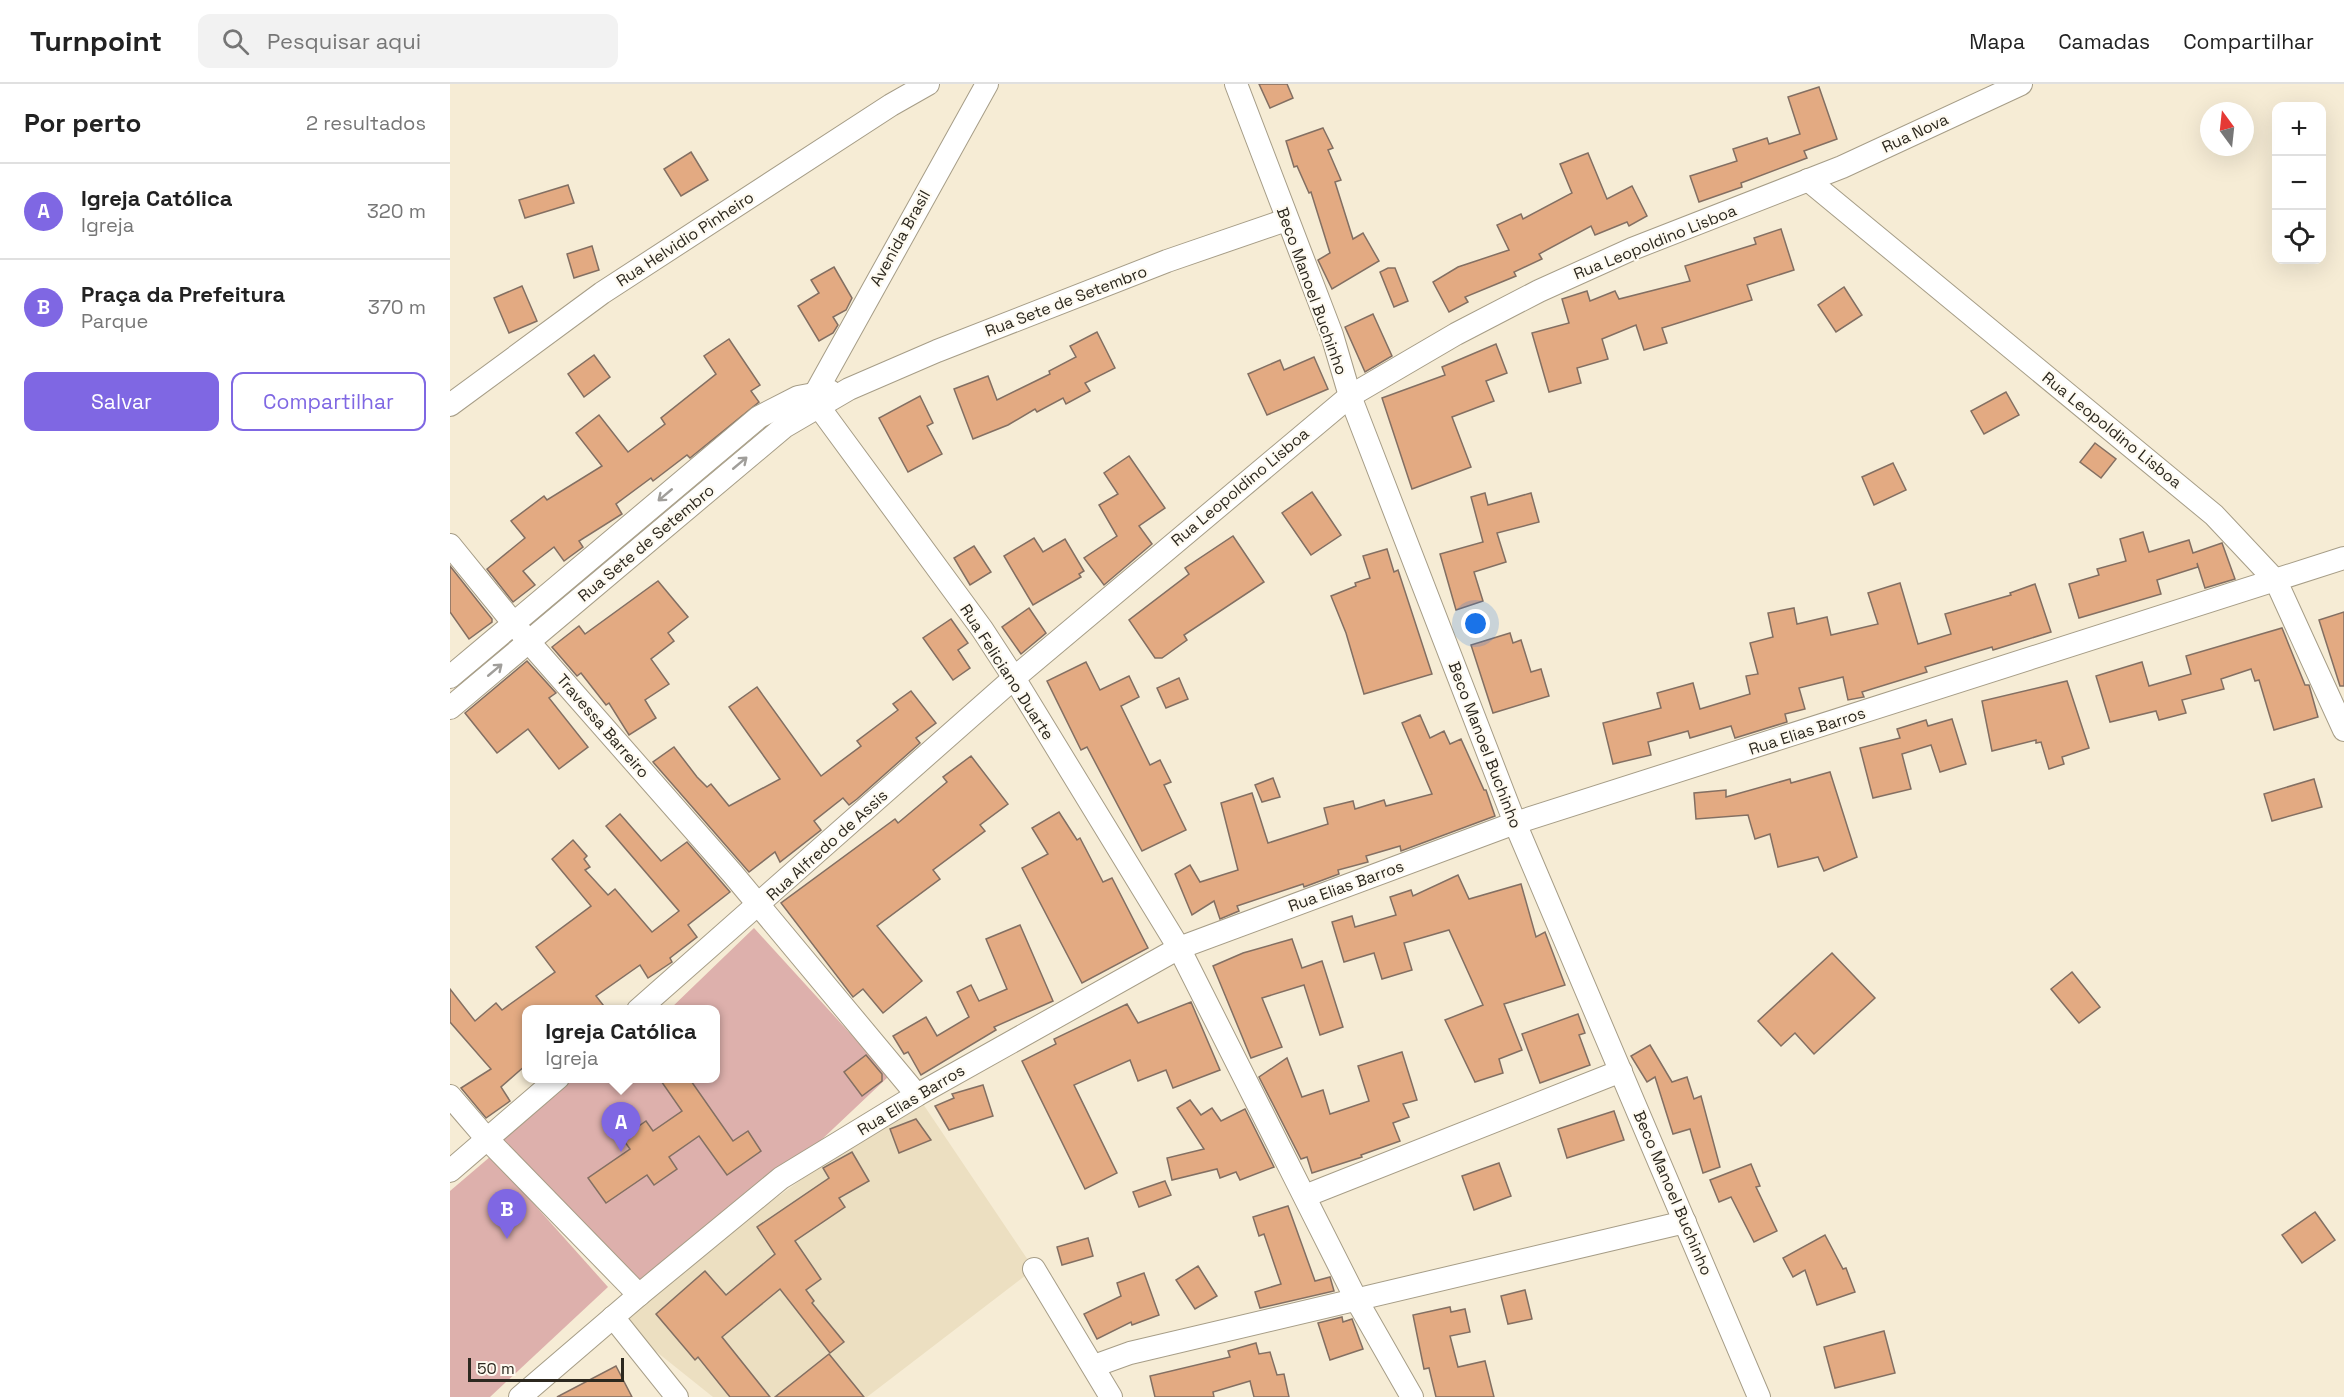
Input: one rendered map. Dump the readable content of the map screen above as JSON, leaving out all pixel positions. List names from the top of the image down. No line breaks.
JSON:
{"streets":{"street":["Rua Nova","Avenida Brasil","Rua Helvidio Pinheiro","Rua Leopoldino Lisboa","Beco Manoel Buchinho","Rua Sete de Setembro","Rua Feliciano Duarte","Travessa Barreiro","Rua Elias Barros","Rua Alfredo de Assis"]},"crossings":[["Rua Nova","Rua Leopoldino Lisboa"],["Avenida Brasil","Rua Sete de Setembro"],["Avenida Brasil","Rua Feliciano Duarte"],["Rua Leopoldino Lisboa","Beco Manoel Buchinho"],["Rua Leopoldino Lisboa","Rua Feliciano Duarte"],["Rua Leopoldino Lisboa","Rua Elias Barros"],["Rua Leopoldino Lisboa","Rua Alfredo de Assis"],["Beco Manoel Buchinho","Rua Sete de Setembro"],["Beco Manoel Buchinho","Rua Elias Barros"],["Rua Sete de Setembro","Rua Feliciano Duarte"],["Rua Sete de Setembro","Travessa Barreiro"],["Rua Feliciano Duarte","Rua Elias Barros"],["Rua Feliciano Duarte","Rua Alfredo de Assis"],["Travessa Barreiro","Rua Elias Barros"],["Travessa Barreiro","Rua Alfredo de Assis"]],"scale_bar":"50 m","north":"top","page":{"header":"Turnpoint","search":"Pesquisar aqui","nav":["Mapa","Camadas","Compartilhar"],"heading":["Por perto","2 resultados"],"map_buttons":["+","−"],"list":[{"mark":"A","name":"Igreja Católica","note":"Igreja","value":"320 m"},{"mark":"B","name":"Praça da Prefeitura","note":"Parque","value":"370 m"}],"buttons":["Salvar","Compartilhar"],"popup":["Igreja Católica","Igreja"],"pins":["A","B"],"scale":"50 m"}}
